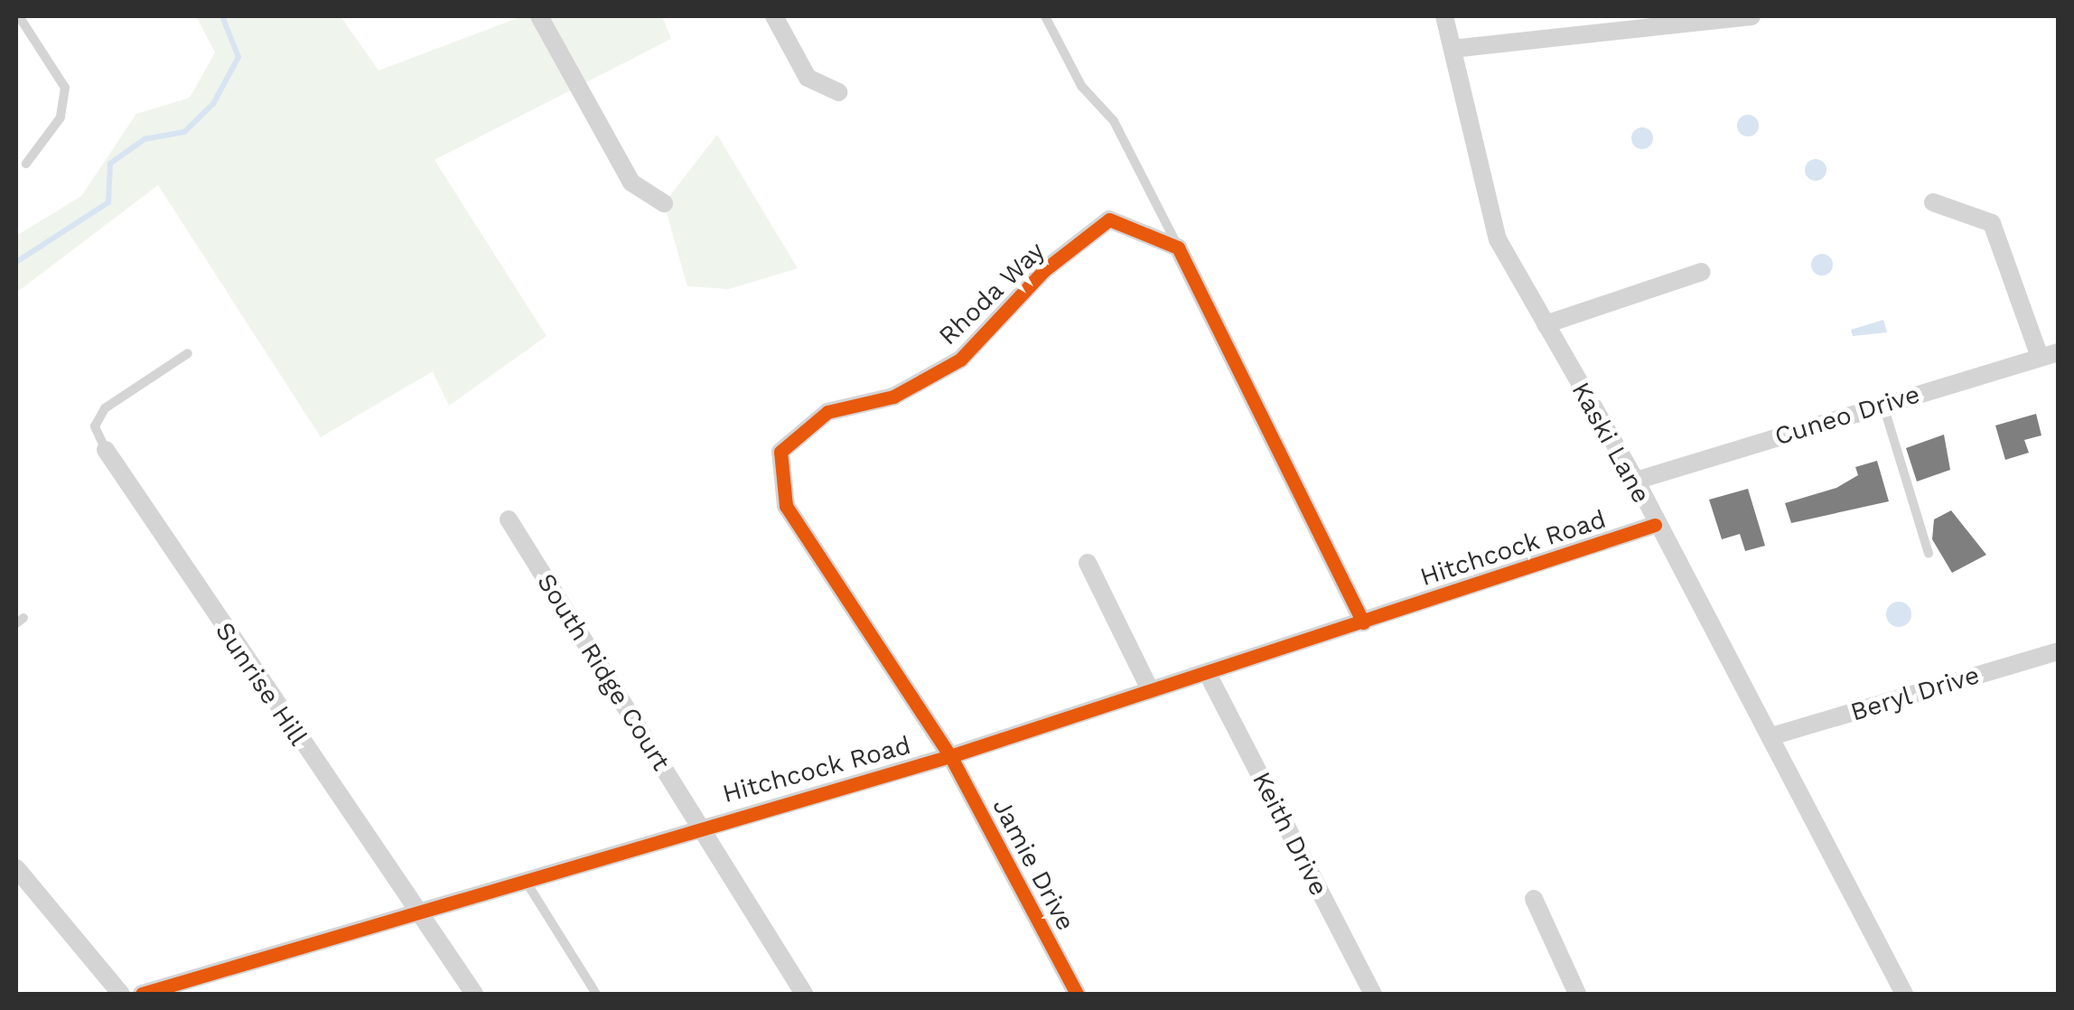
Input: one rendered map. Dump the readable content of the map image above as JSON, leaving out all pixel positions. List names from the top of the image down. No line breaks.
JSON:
{"streets":{"street":["Rhoda Way","Cuneo Drive","Kaski Lane","Hitchcock Road","South Ridge Court","Sunrise Hill","Beryl Drive","Keith Drive","Jamie Drive"]},"crossings":[["Rhoda Way","Hitchcock Road"],["Rhoda Way","Jamie Drive"],["Cuneo Drive","Kaski Lane"],["Kaski Lane","Hitchcock Road"],["Kaski Lane","Beryl Drive"],["Hitchcock Road","South Ridge Court"],["Hitchcock Road","Sunrise Hill"],["Hitchcock Road","Keith Drive"],["Hitchcock Road","Jamie Drive"]]}
